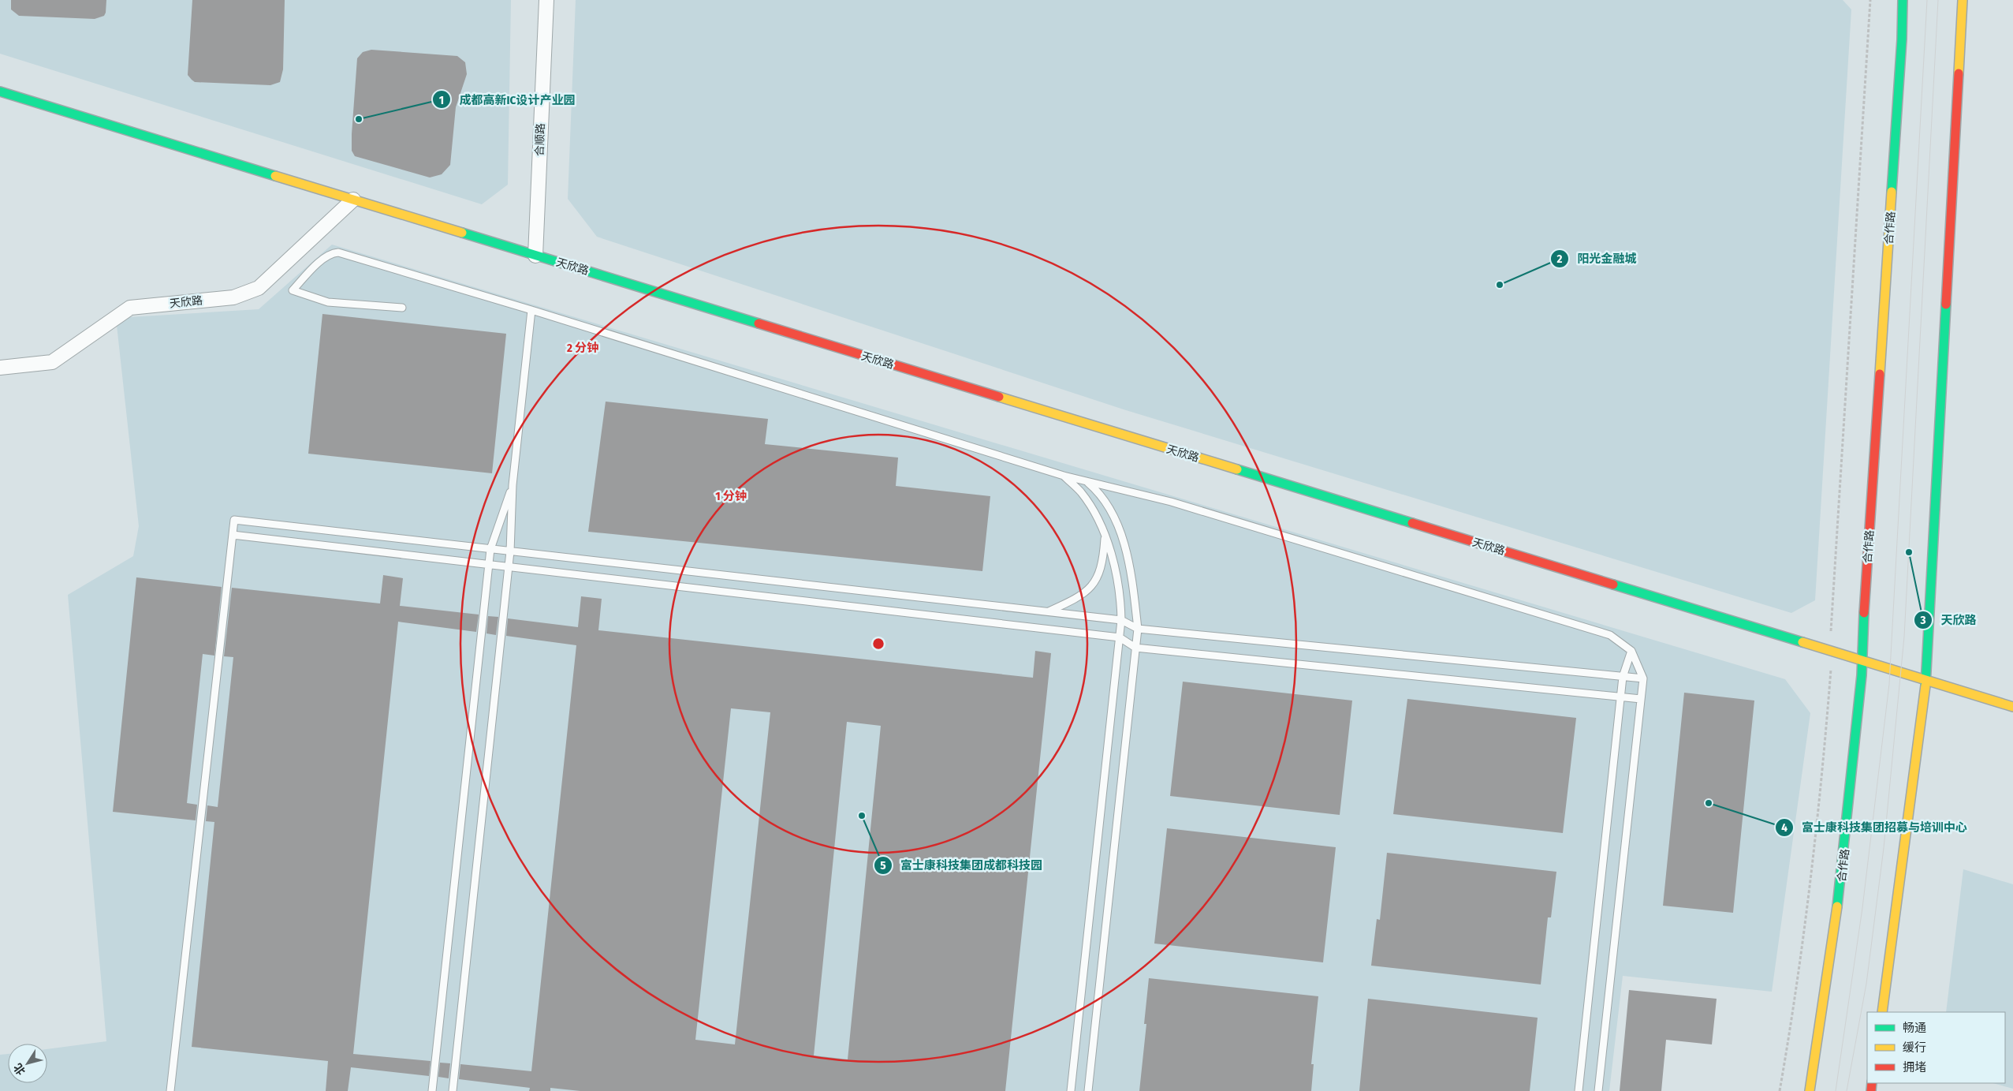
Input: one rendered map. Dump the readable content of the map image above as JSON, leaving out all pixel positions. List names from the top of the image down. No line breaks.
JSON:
{"streets":{"main road":["合作路","天欣路"],"street":["合顺路"]},"crossings":[["合顺路","天欣路"],["合作路","天欣路"]],"places":["成都高新IC设计产业园","阳光金融城","天欣路","富士康科技集团招募与培训中心","富士康科技集团成都科技园"],"legend":["畅通","缓行","拥堵"],"north":"bottom left","rings":["2 分钟","1 分钟"]}
